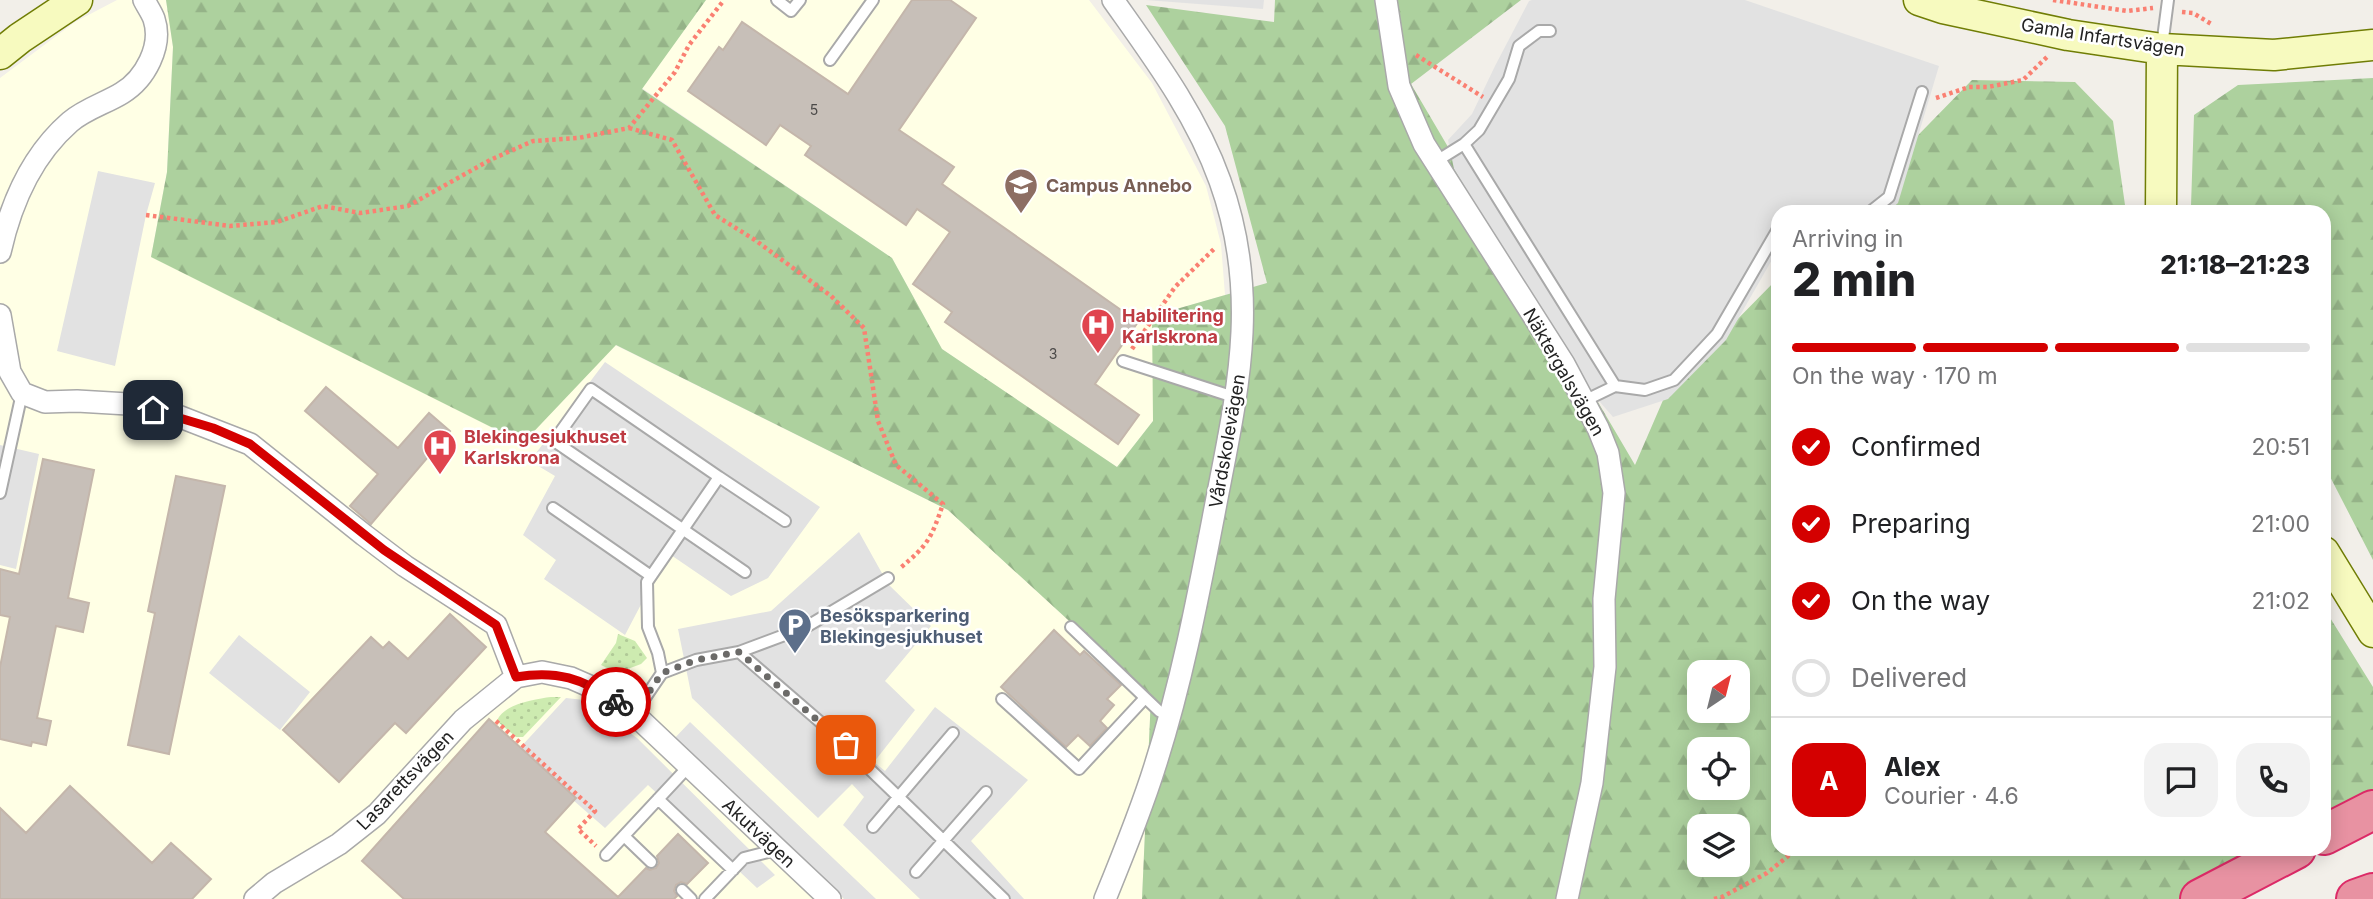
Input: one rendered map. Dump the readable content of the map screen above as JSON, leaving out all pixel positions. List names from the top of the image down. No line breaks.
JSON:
{"streets":{"street":["Gamla Infartsvägen","Näktergalsvägen","Vårdskolevägen","Lasarettsvägen","Akutvägen"]},"crossings":[["Lasarettsvägen","Akutvägen"]],"places":{"school or university":["Campus Annebo"],"hospital":["Habilitering Karlskrona","Blekingesjukhuset Karlskrona"],"parking":["Besöksparkering Blekingesjukhuset"]},"house_numbers":["5","3"],"north":"top right","page":{"heading":["2 min","Arriving in","21:18–21:23"],"panel":["Alex","Courier · 4.6"],"bar":"On the way · 170 m","list":[["Confirmed","20:51"],["Preparing","21:00"],["On the way","21:02"],"Delivered"],"round":"A"}}
